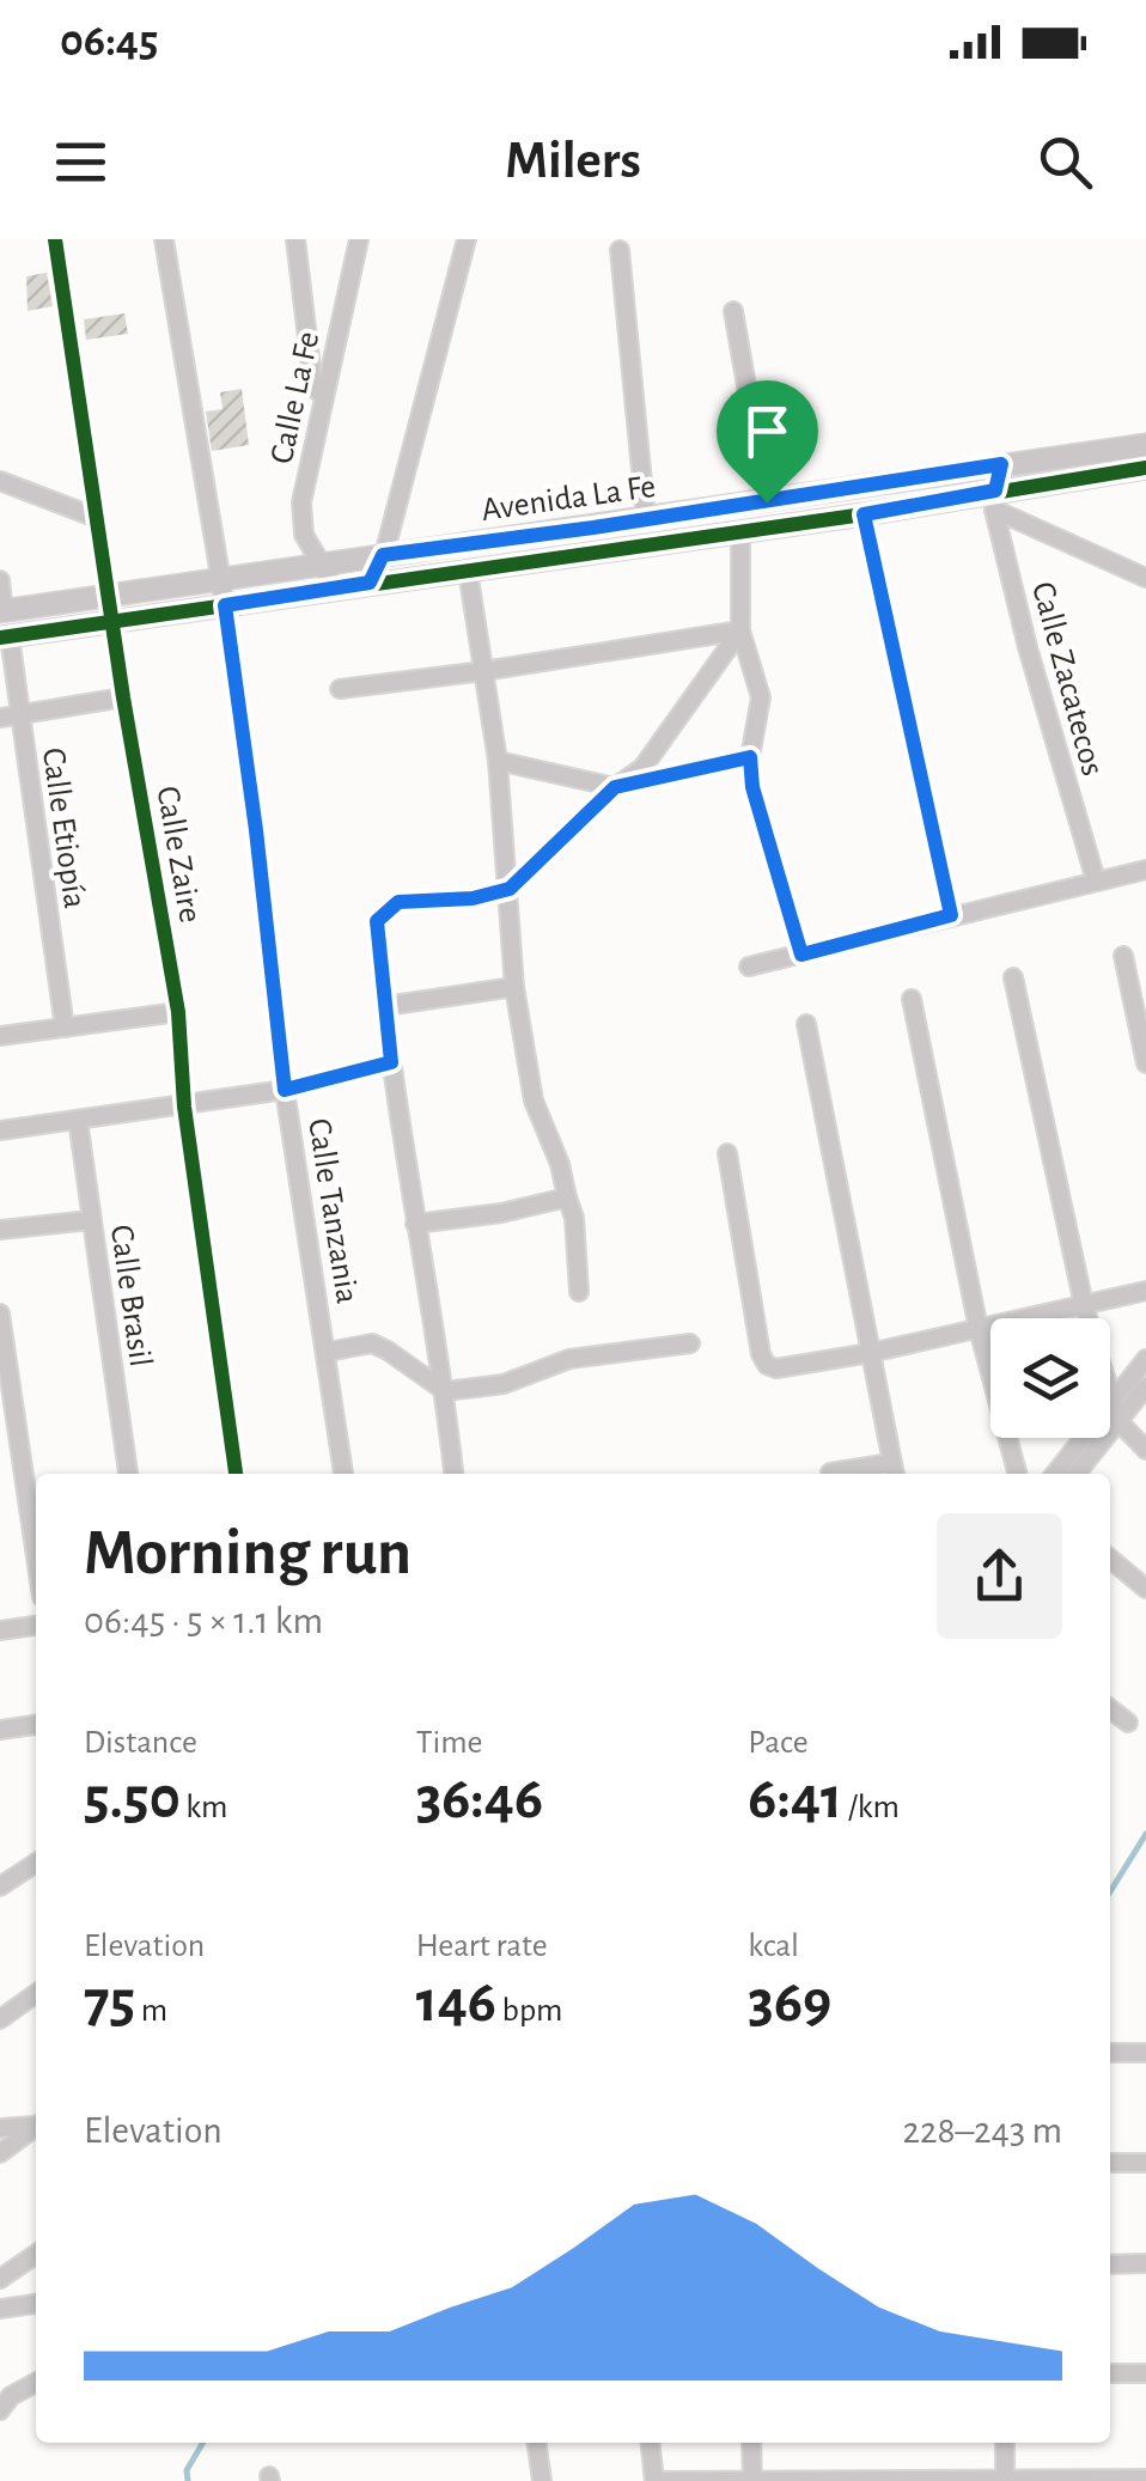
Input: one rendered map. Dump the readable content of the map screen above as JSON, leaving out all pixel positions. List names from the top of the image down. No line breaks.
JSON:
{"streets":{"street":["Calle La Fe","Avenida La Fe","Calle Zacatecos","Calle Etiopía","Calle Zaire","Calle Tanzania","Calle Brasil"]},"crossings":[["Calle La Fe","Avenida La Fe"],["Avenida La Fe","Calle Zacatecos"],["Avenida La Fe","Calle Etiopía"],["Avenida La Fe","Calle Zaire"],["Avenida La Fe","Calle Tanzania"]],"page":{"status":"06:45","header":"Milers","heading":["Morning run","06:45 · 5 × 1.1 km"],"stats":[["Distance","5.50 km"],["Time","36:46"],["Pace","6:41 /km"],["Elevation","75 m"],["Heart rate","146 bpm"],["kcal","369"]],"chart":["Elevation","228–243 m"]}}
